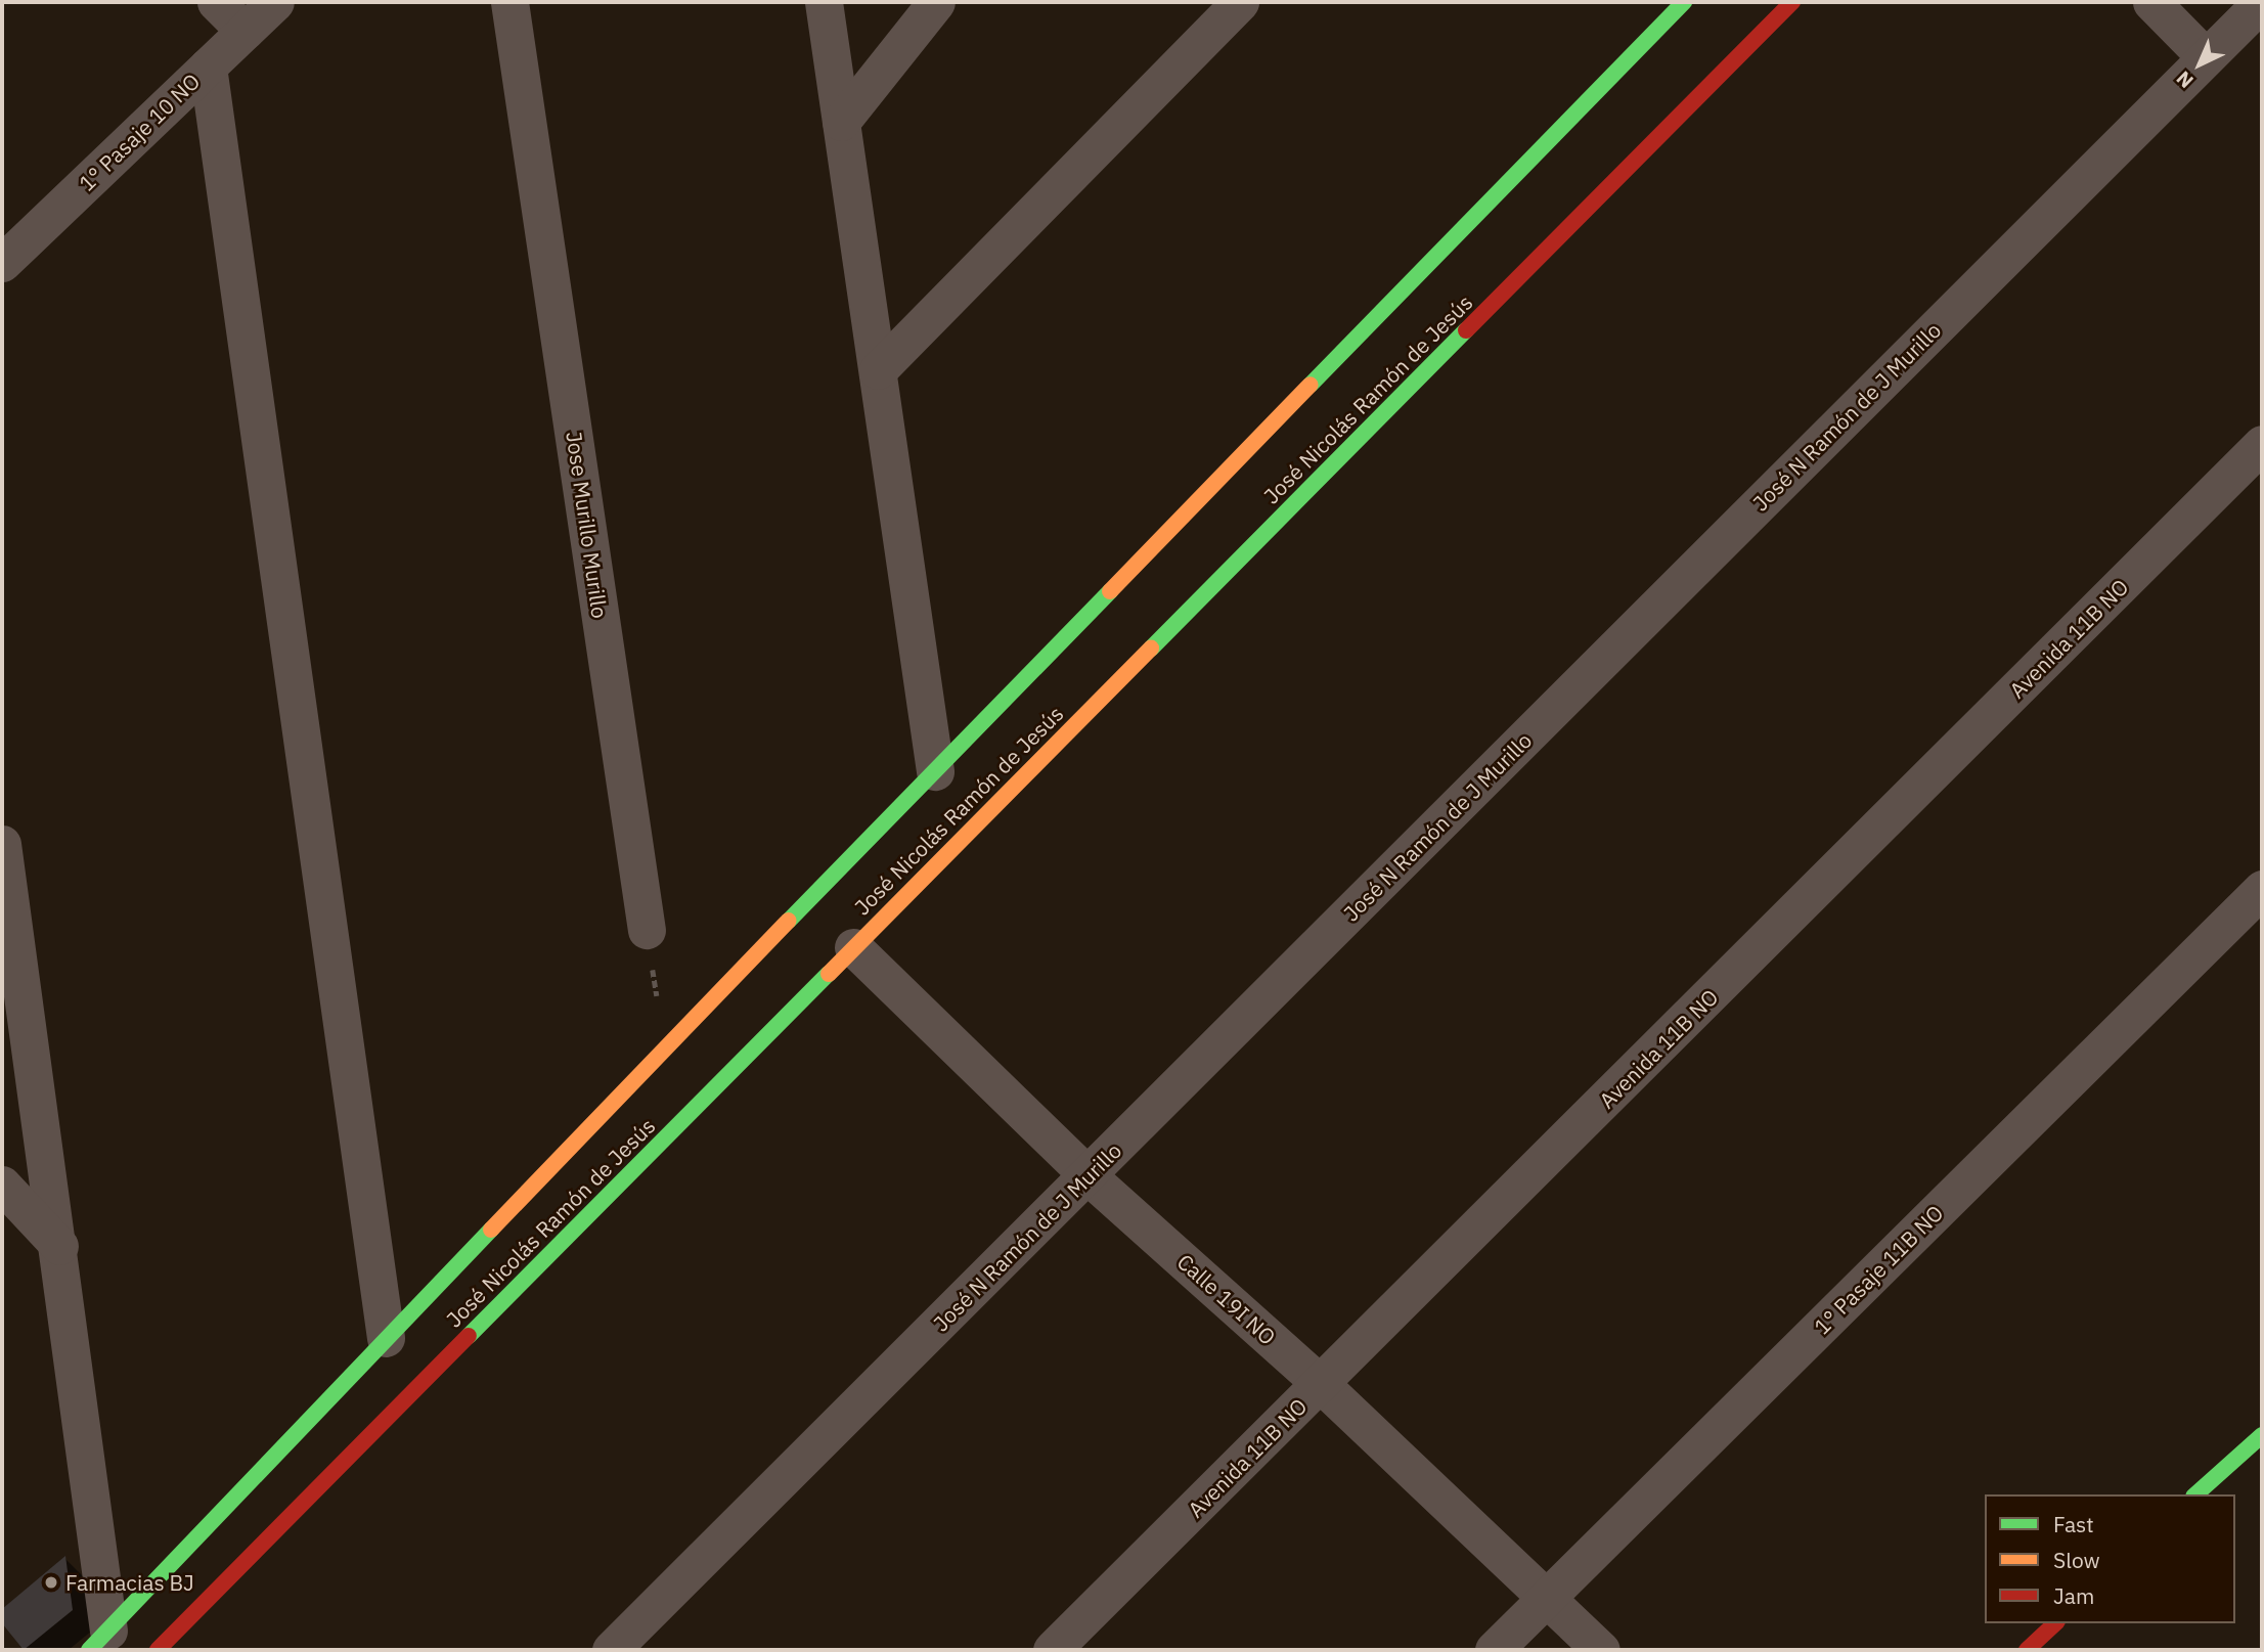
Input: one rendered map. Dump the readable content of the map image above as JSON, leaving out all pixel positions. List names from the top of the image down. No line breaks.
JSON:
{"streets":{"street":["1° Pasaje 10 NO","José Nicolás Ramón de Jesús","José N Ramón de J Murillo","Jose Murillo Murillo","Avenida 11B NO","1° Pasaje 11B NO","Calle 19I NO"]},"crossings":[["José Nicolás Ramón de Jesús","Calle 19I NO"],["José N Ramón de J Murillo","Calle 19I NO"],["Avenida 11B NO","Calle 19I NO"],["1° Pasaje 11B NO","Calle 19I NO"]],"places":["Farmacias BJ"],"legend":["Fast","Slow","Jam"],"north":"bottom left"}
